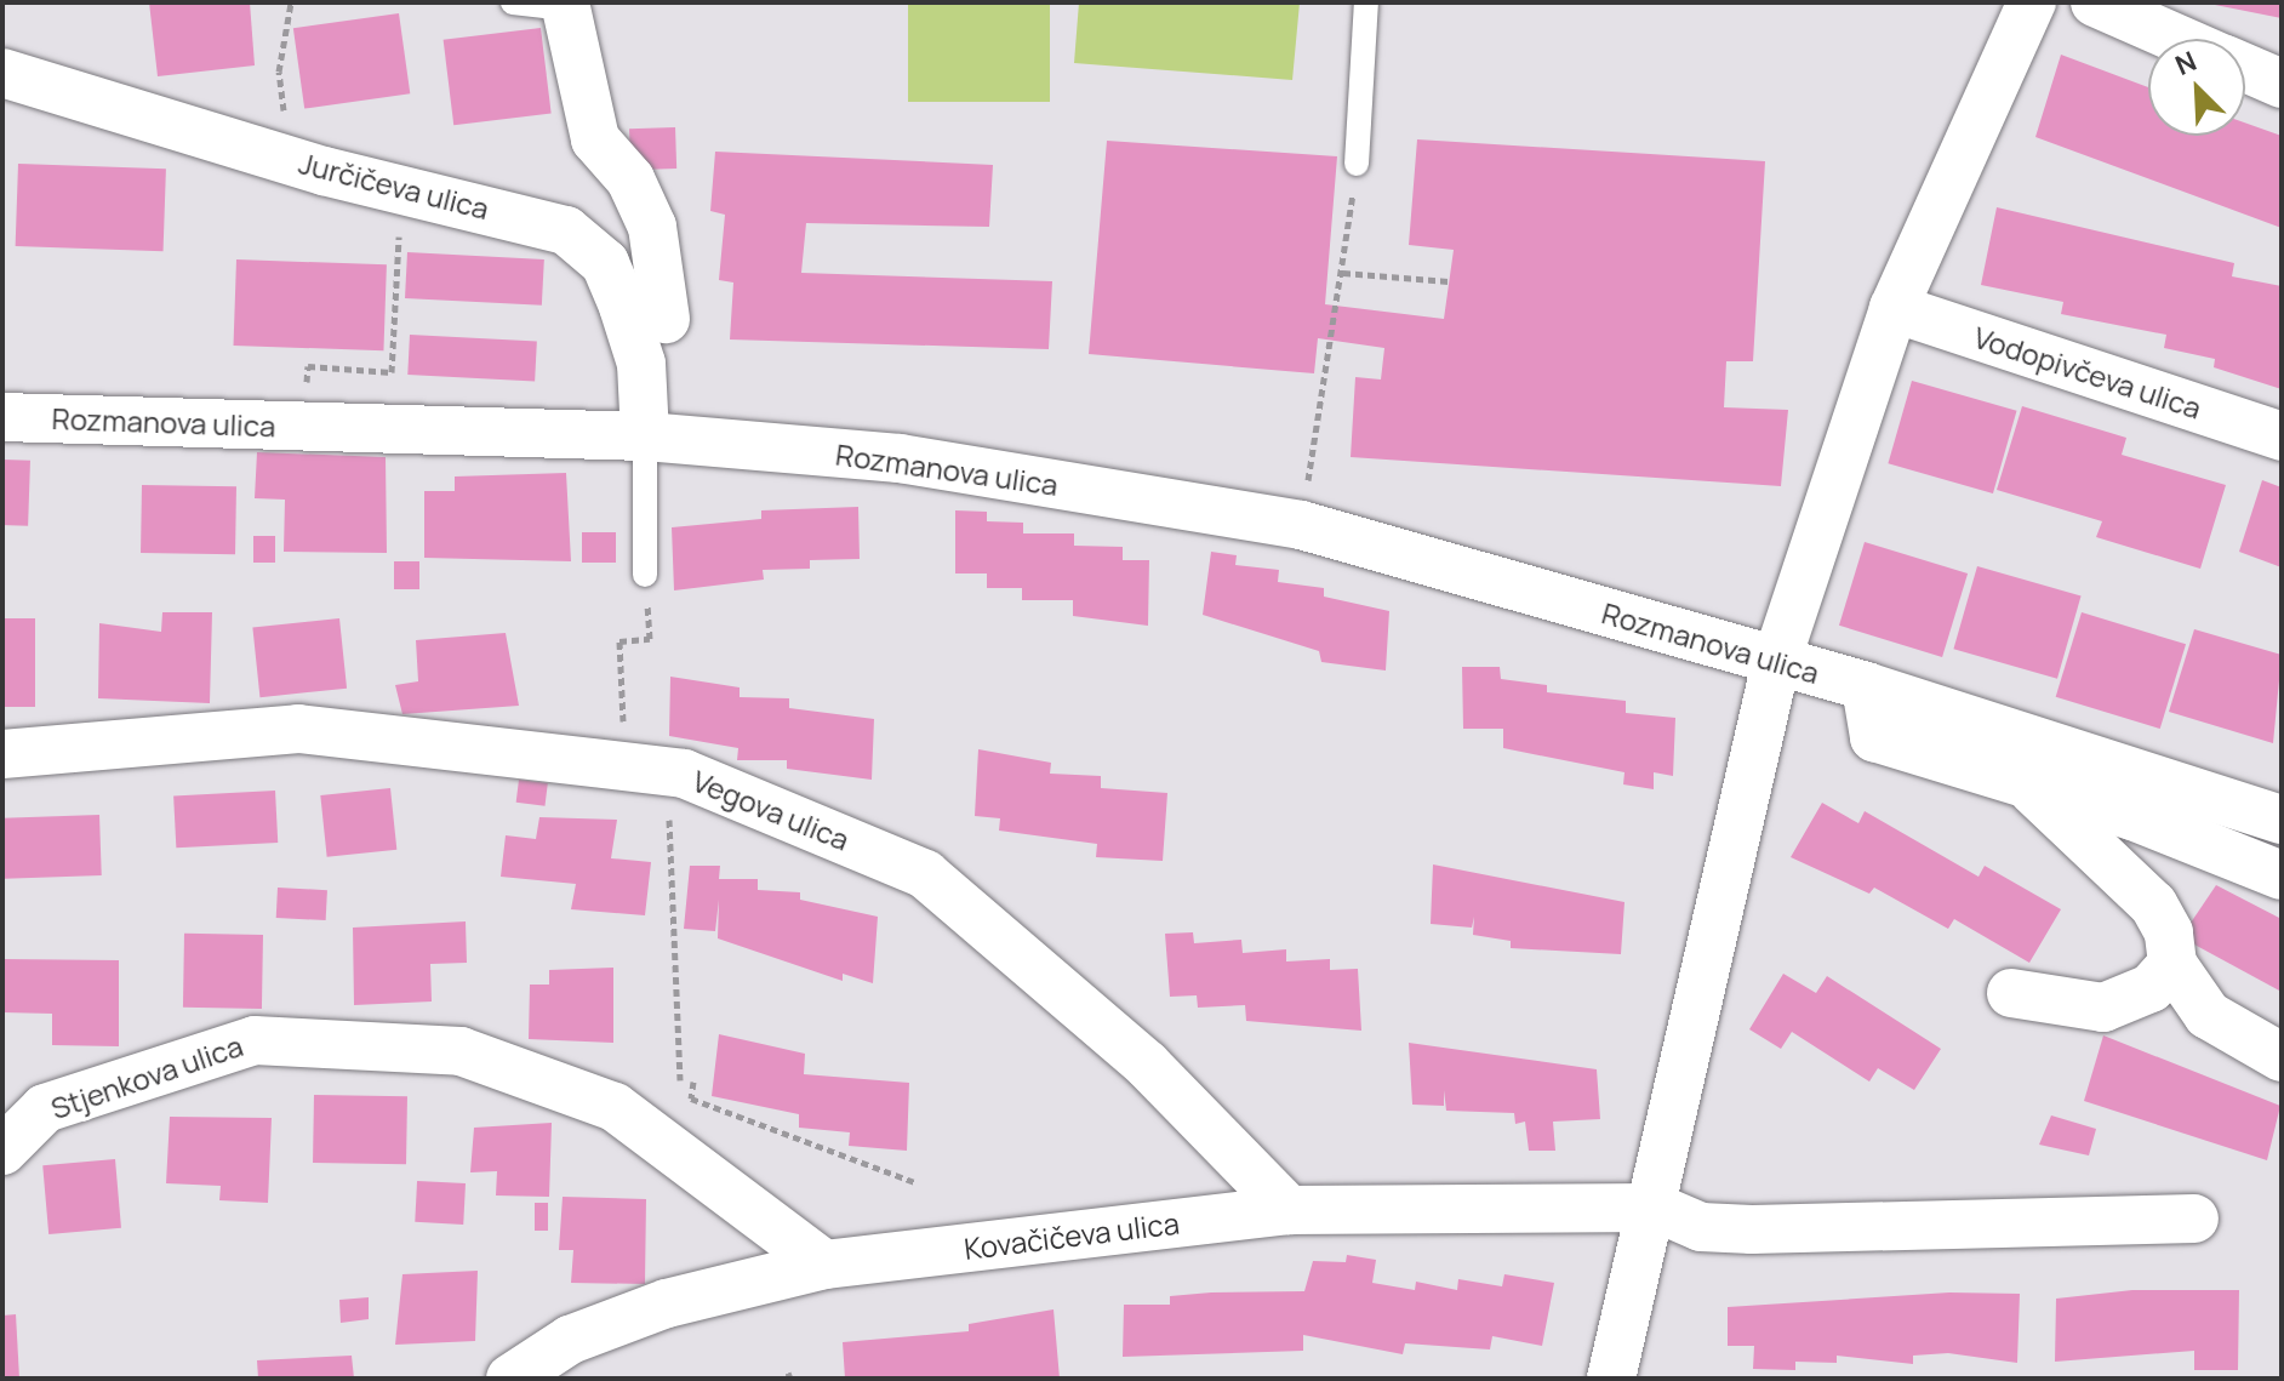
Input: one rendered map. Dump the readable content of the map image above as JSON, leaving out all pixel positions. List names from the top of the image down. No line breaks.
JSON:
{"streets":{"street":["Jurčičeva ulica","Vodopivčeva ulica","Rozmanova ulica","Vegova ulica","Stjenkova ulica","Kovačičeva ulica"]},"crossings":[["Jurčičeva ulica","Rozmanova ulica"],["Vegova ulica","Kovačičeva ulica"],["Stjenkova ulica","Kovačičeva ulica"]],"north":"top left"}
